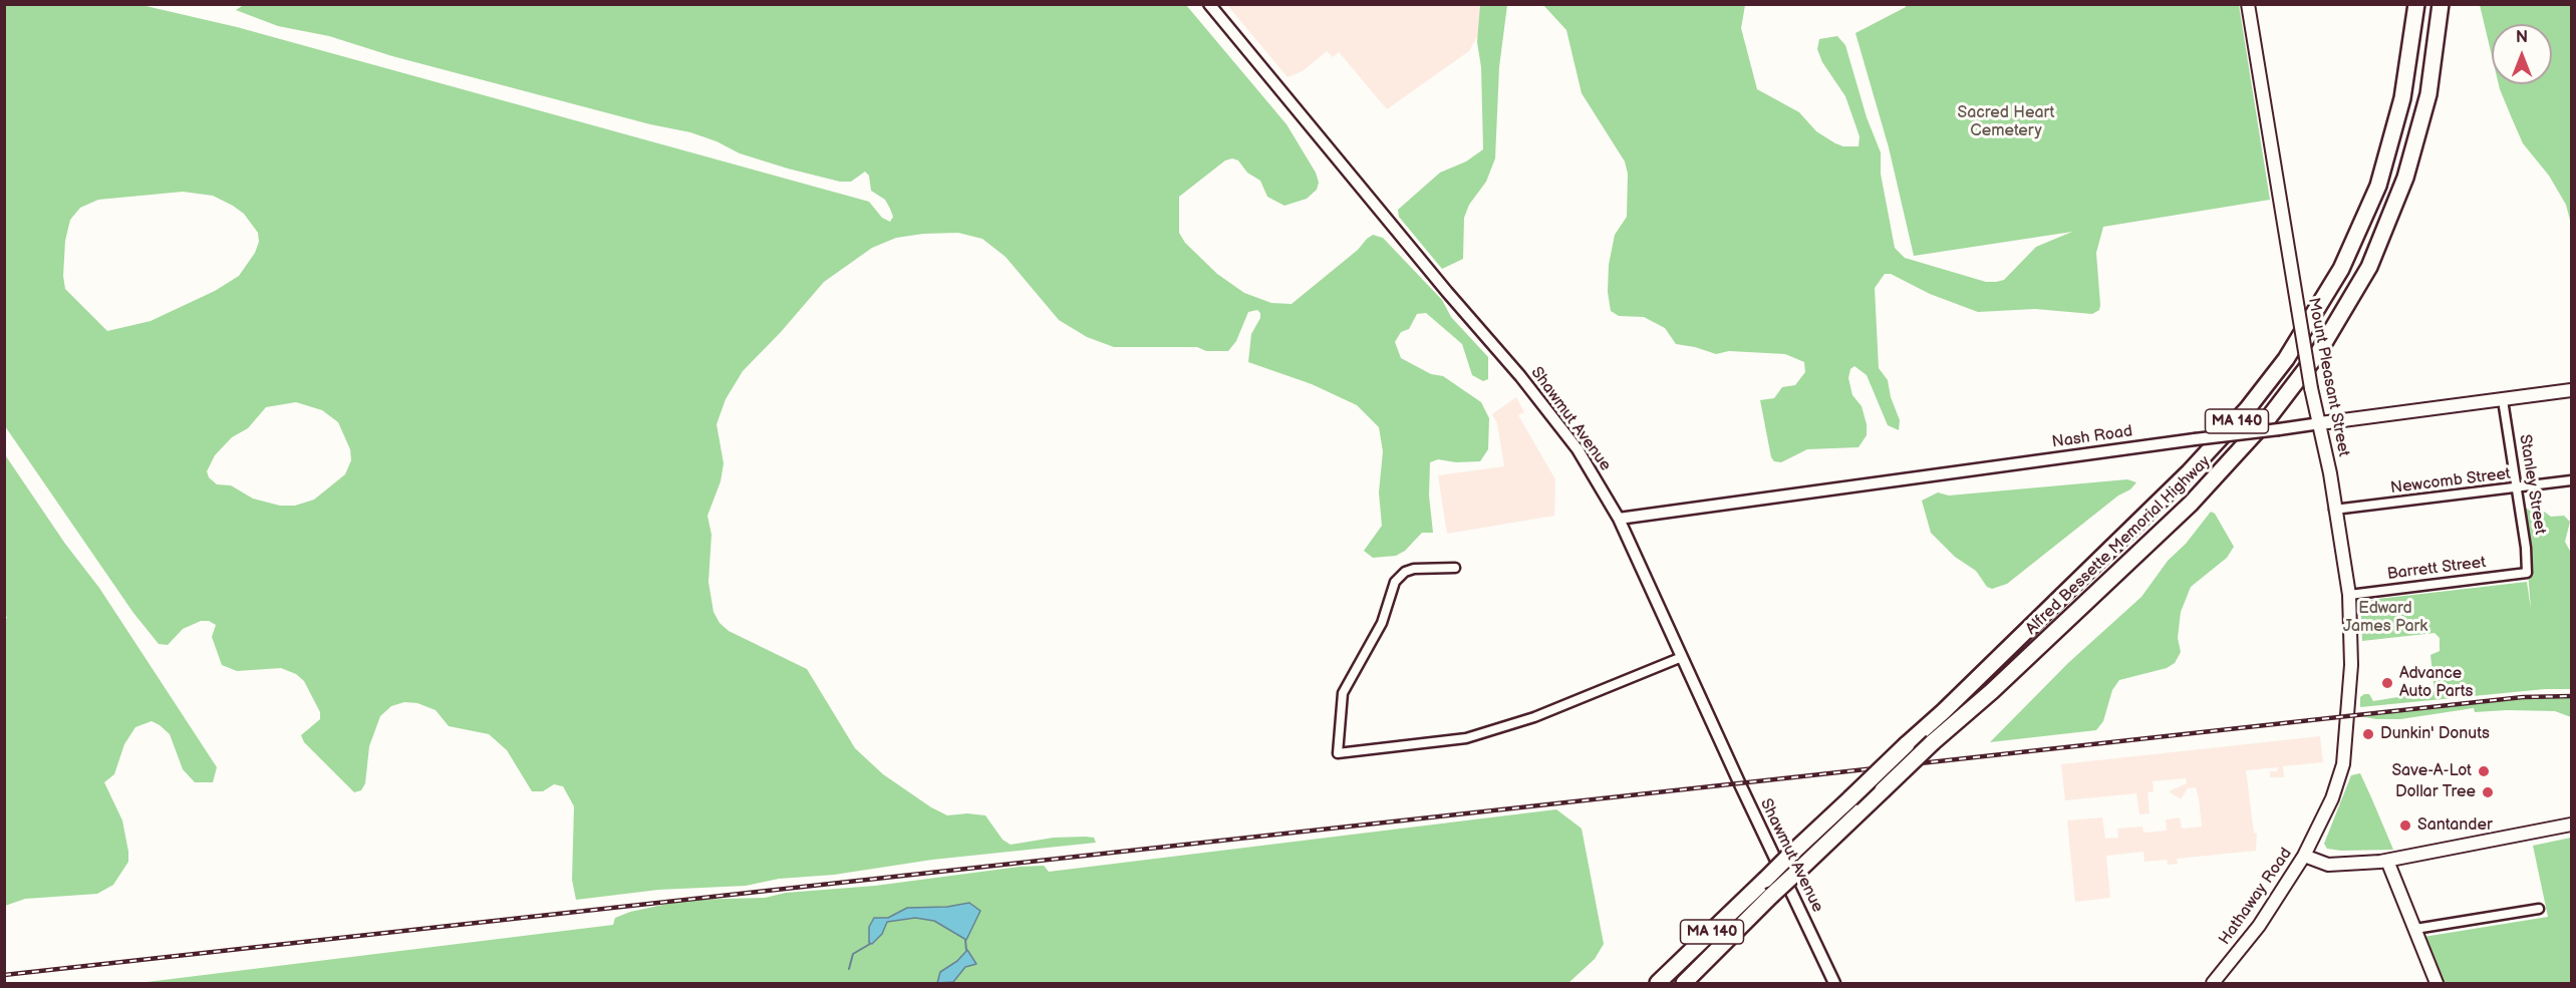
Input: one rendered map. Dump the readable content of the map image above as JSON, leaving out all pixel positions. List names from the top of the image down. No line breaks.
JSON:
{"streets":{"highway":["MA 140","Alfred Bessette Memorial Highway"],"main road":["Mount Pleasant Street","Nash Road","Hathaway Road"],"street":["Shawmut Avenue","Newcomb Street","Stanley Street","Barrett Street"]},"crossings":[["Mount Pleasant Street","Nash Road"],["Mount Pleasant Street","Newcomb Street"],["Mount Pleasant Street","Barrett Street"],["Mount Pleasant Street","Hathaway Road"],["Shawmut Avenue","Nash Road"],["Nash Road","Stanley Street"],["Newcomb Street","Stanley Street"],["Stanley Street","Barrett Street"]],"parks":["Sacred Heart Cemetery","Edward James Park"],"places":["Advance Auto Parts","Dunkin' Donuts","Save-A-Lot","Dollar Tree","Santander"],"north":"top"}
